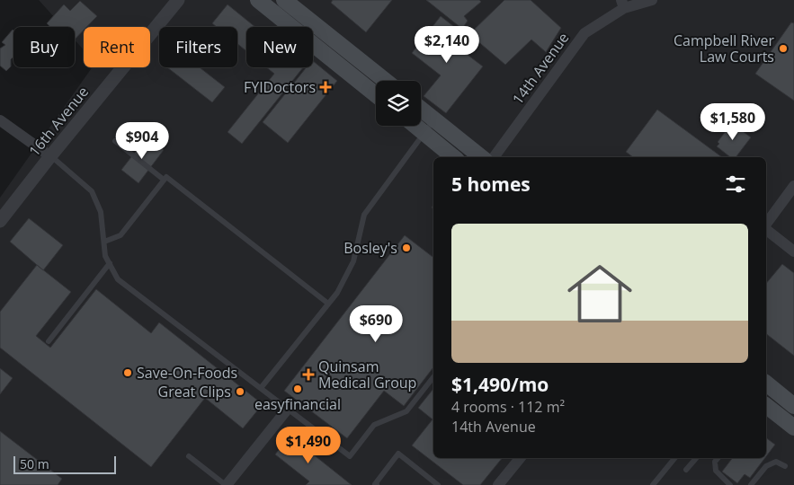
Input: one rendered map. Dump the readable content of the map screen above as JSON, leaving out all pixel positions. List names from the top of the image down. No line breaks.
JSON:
{"streets":{"street":["14th Avenue","16th Avenue"]},"places":{"other":["Campbell River Law Courts","Bosley's","Save-On-Foods","easyfinancial","Great Clips"],"health":["FYIDoctors","Quinsam Medical Group"]},"scale_bar":"50 m","page":{"price":["$2,140","$1,580","$904","$690","$1,490"],"chip":["Buy","Rent","Filters","New"],"heading":"5 homes","list":[{"name":"$1,490/mo","note":"4 rooms · 112 m² · 14th Avenue"}],"scale":"50 m"}}
